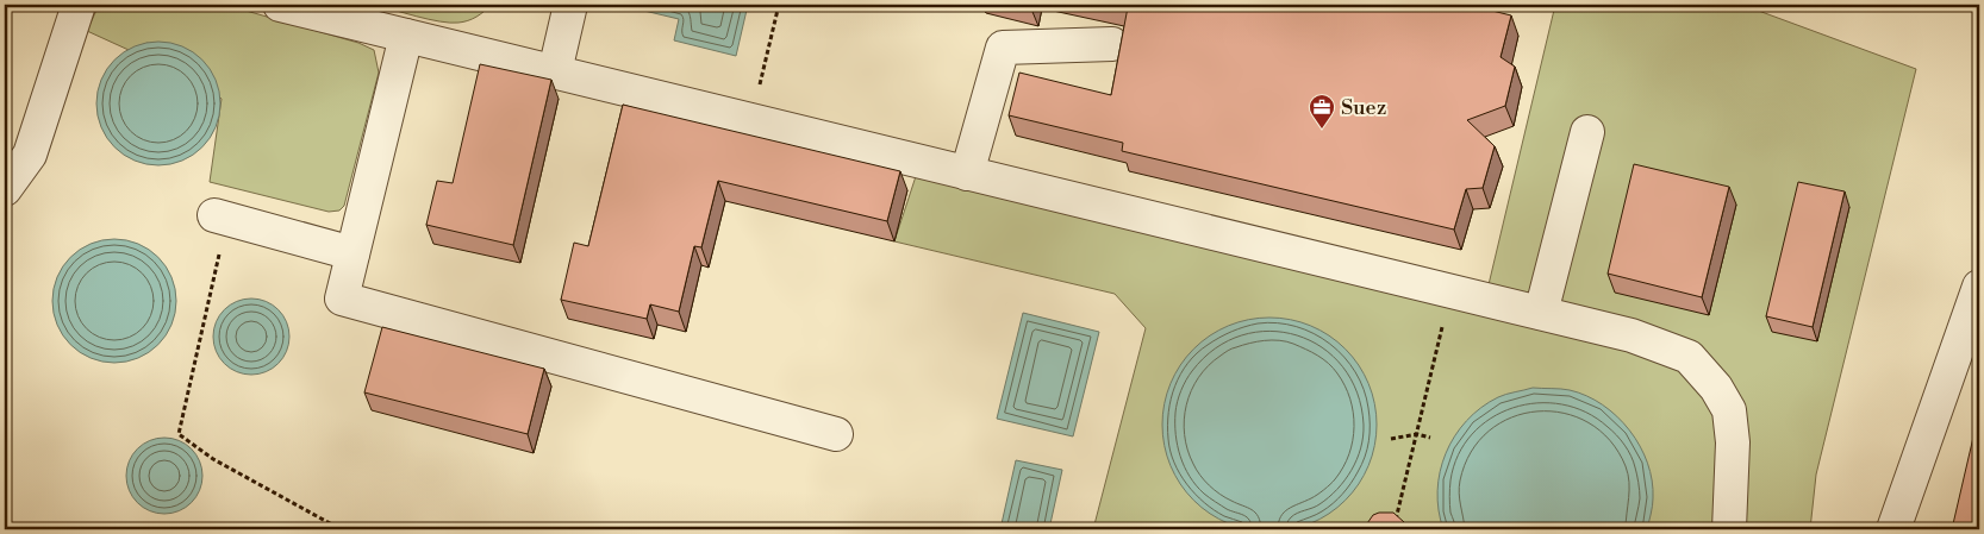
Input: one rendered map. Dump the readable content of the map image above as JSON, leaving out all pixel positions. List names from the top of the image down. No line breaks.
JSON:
{"places":{"office":["Suez"]}}
